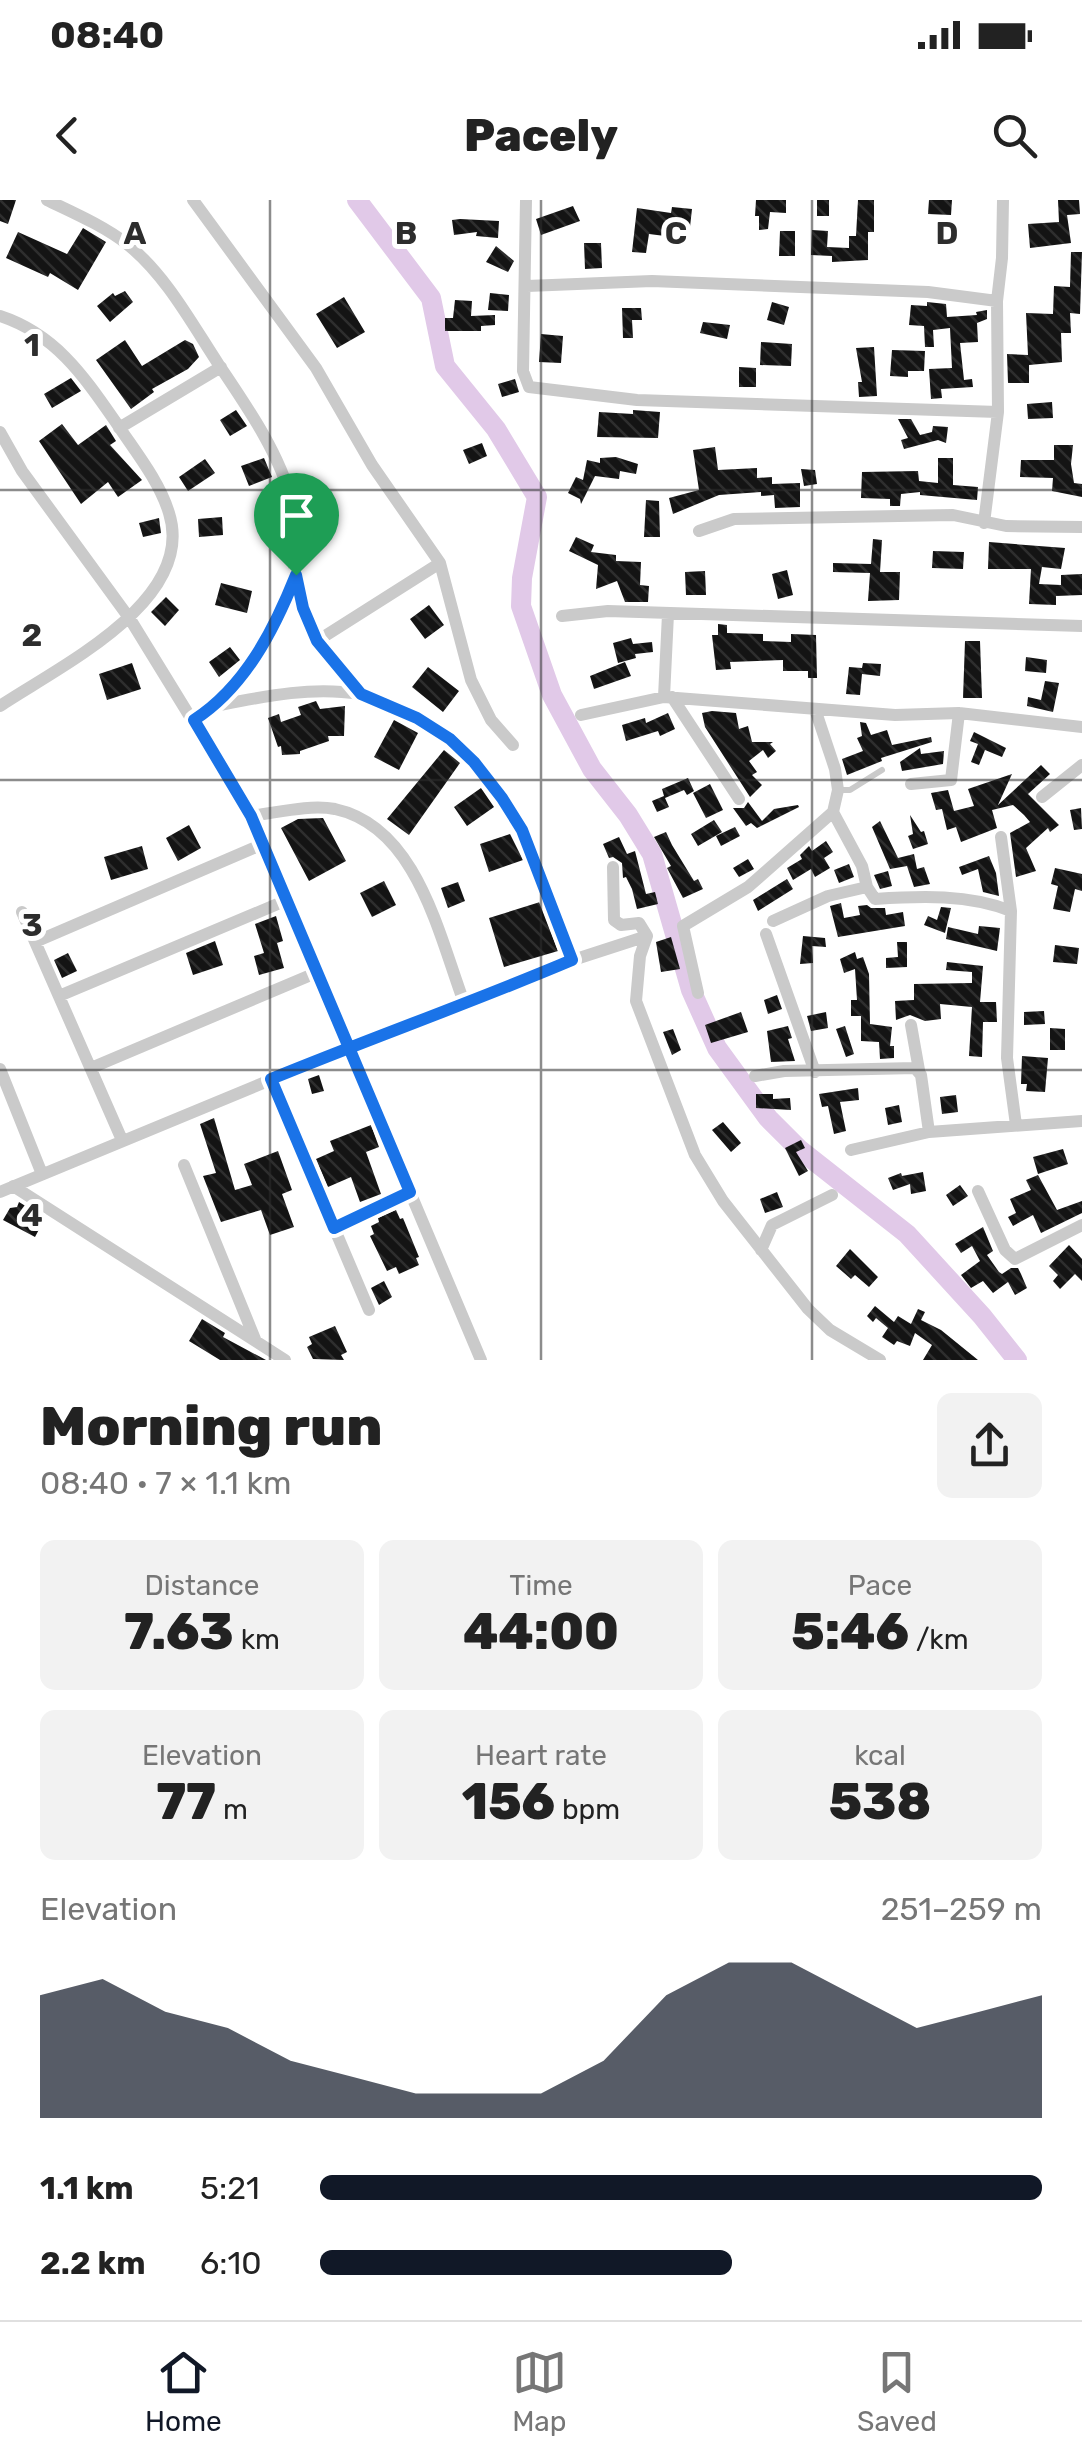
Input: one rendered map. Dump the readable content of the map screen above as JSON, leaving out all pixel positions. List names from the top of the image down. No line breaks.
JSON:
{"page":{"status":"08:40","header":"Pacely","heading":["Morning run","08:40 · 7 × 1.1 km"],"stats":[["Distance","7.63 km"],["Time","44:00"],["Pace","5:46 /km"],["Elevation","77 m"],["Heart rate","156 bpm"],["kcal","538"]],"chart":["Elevation","251–259 m"],"list":[{"name":"1.1 km","note":"5:21"},{"name":"2.2 km","note":"6:10"}],"tabs":["Home","Map","Saved"]},"grid":{"columns":["A","B","C","D"],"rows":["1","2","3","4"]}}
